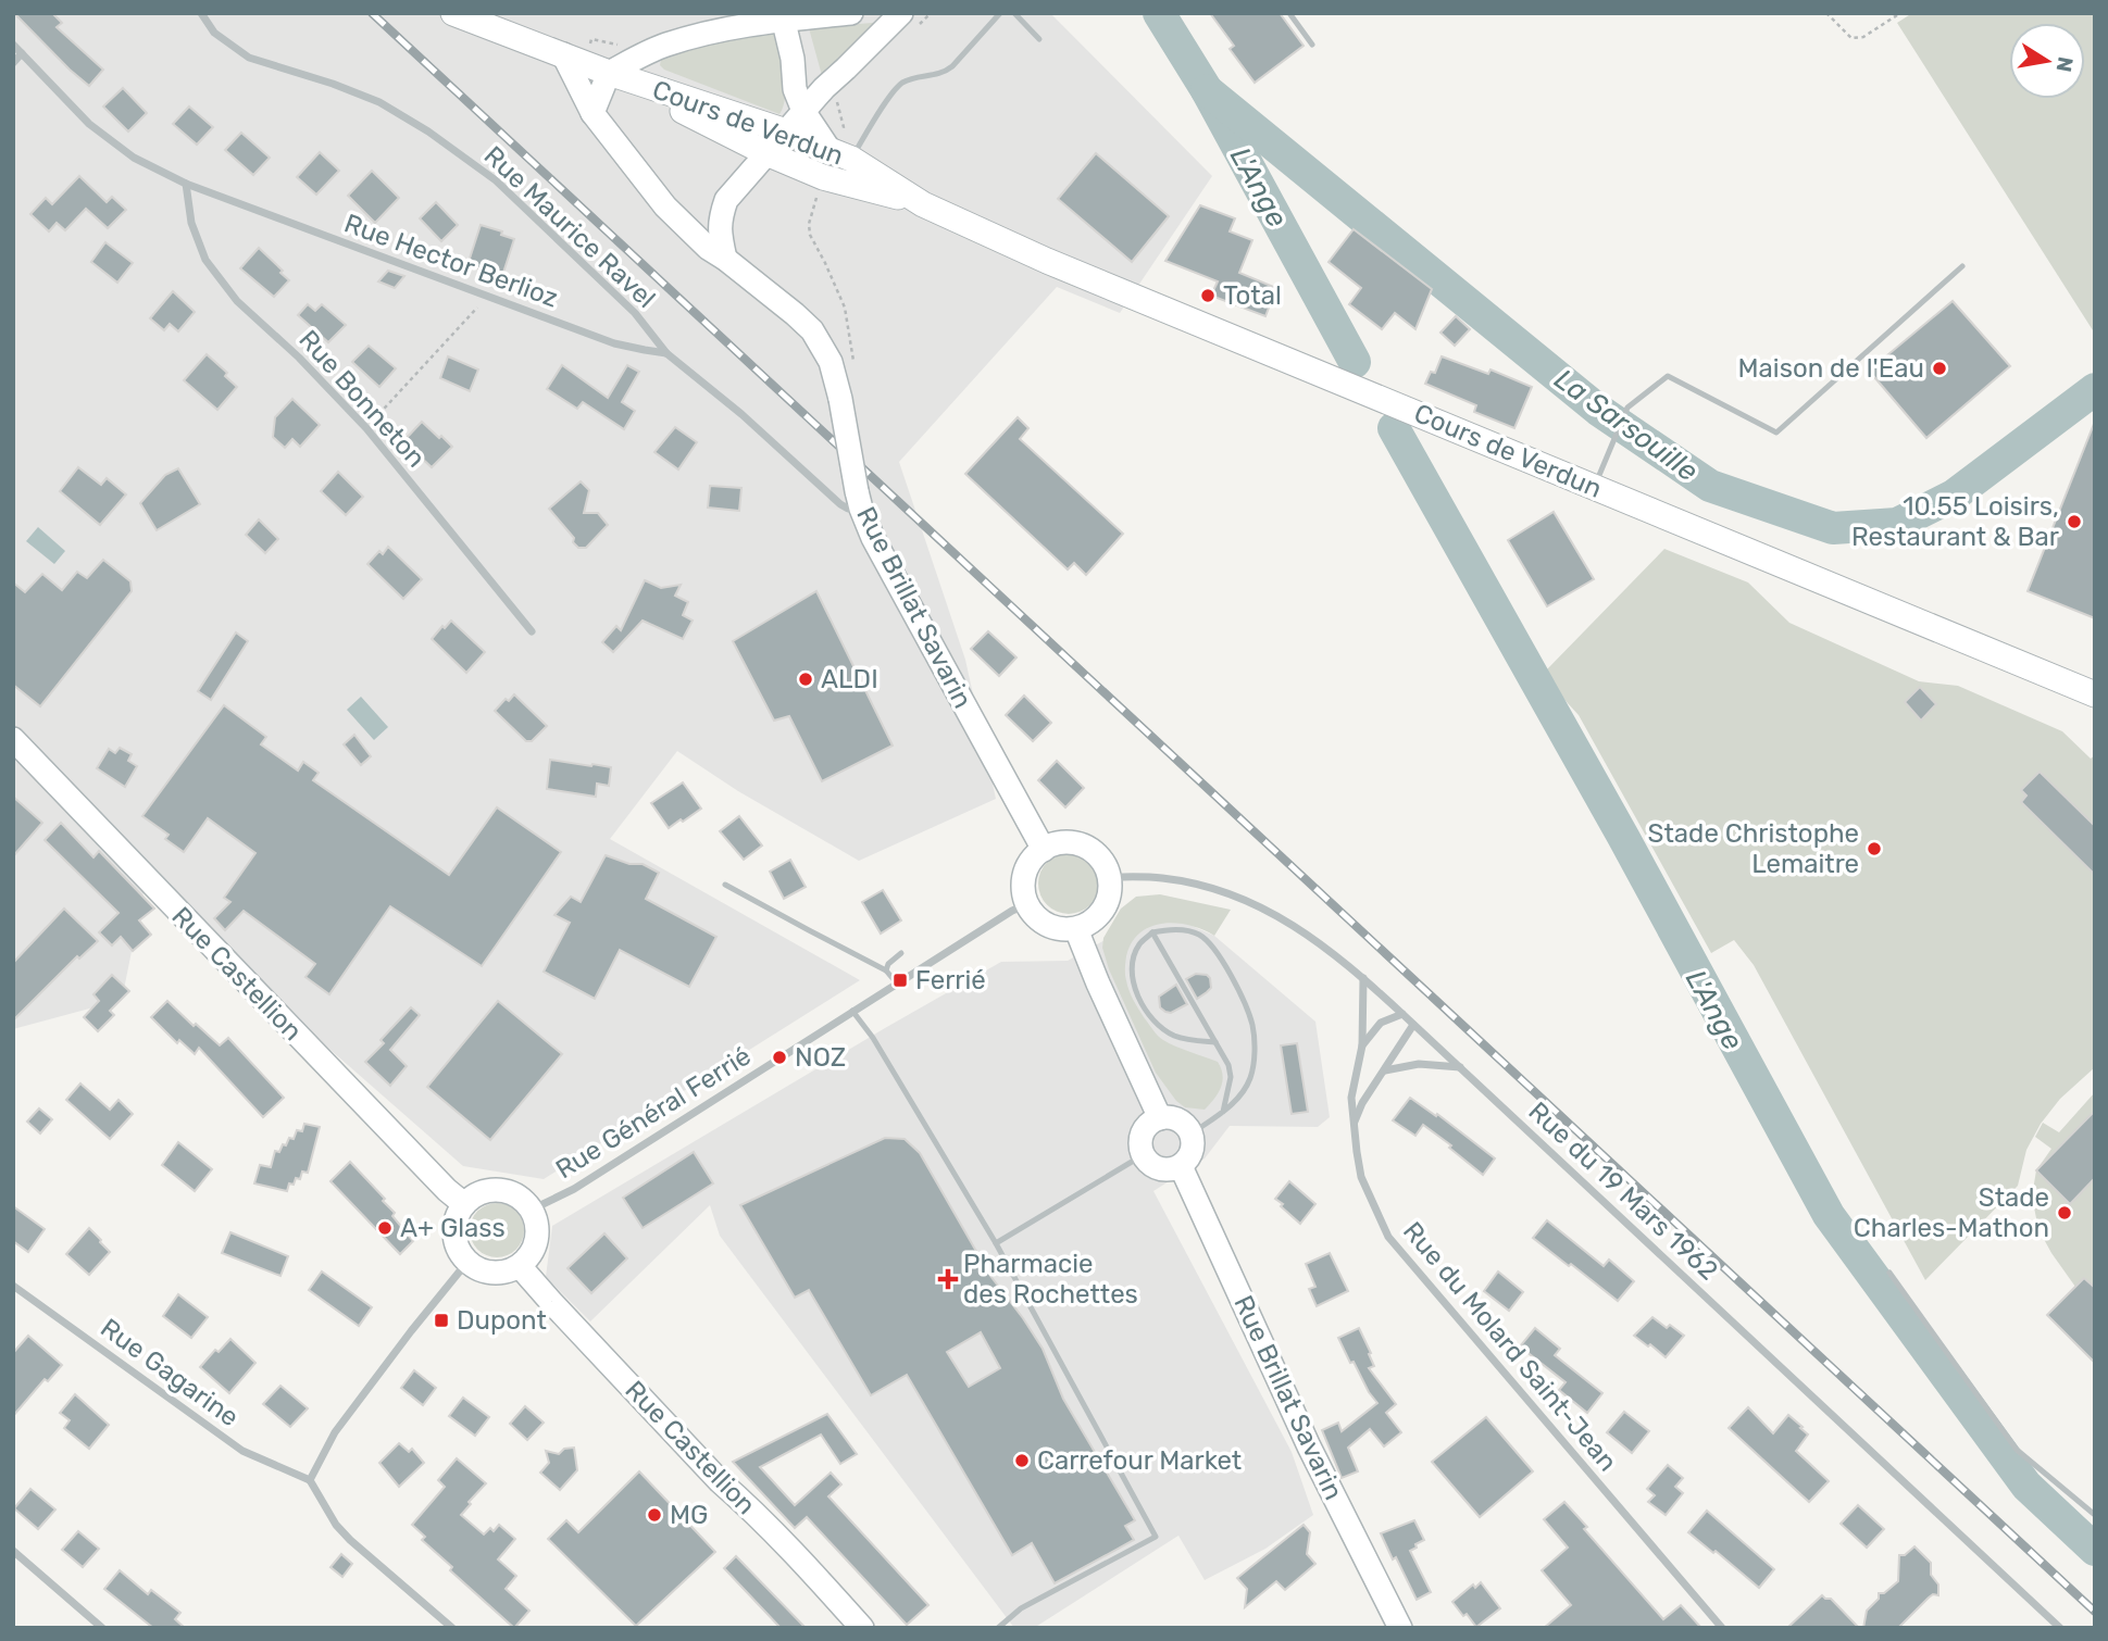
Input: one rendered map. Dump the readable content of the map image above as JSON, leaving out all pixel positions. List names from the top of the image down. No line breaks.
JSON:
{"streets":{"main road":["Cours de Verdun","Rue Brillat Savarin","Rue Castellion"],"street":["Rue Maurice Ravel","Rue Hector Berlioz","Rue Bonneton","Rue Général Ferrié","Rue du 19 Mars 1962","Rue du Molard Saint-Jean","Rue Gagarine"]},"crossings":[["Cours de Verdun","Rue Brillat Savarin"],["Rue Maurice Ravel","Rue Hector Berlioz"],["Rue Hector Berlioz","Rue Bonneton"],["Rue Hector Berlioz","Rue Brillat Savarin"],["Rue Brillat Savarin","Rue Général Ferrié"],["Rue Brillat Savarin","Rue du 19 Mars 1962"],["Rue Castellion","Rue Général Ferrié"],["Rue Général Ferrié","Rue du 19 Mars 1962"],["Rue du 19 Mars 1962","Rue du Molard Saint-Jean"]],"water":["L'Ange","La Sarsouille"],"places":{"other":["Total","Maison de l'Eau","10.55 Loisirs, Restaurant & Bar","ALDI","Stade Christophe Lemaitre","NOZ","Stade Charles-Mathon","A+ Glass","Carrefour Market","MG"],"transit":["Ferrié","Dupont"],"health":["Pharmacie des Rochettes"]},"north":"right"}
